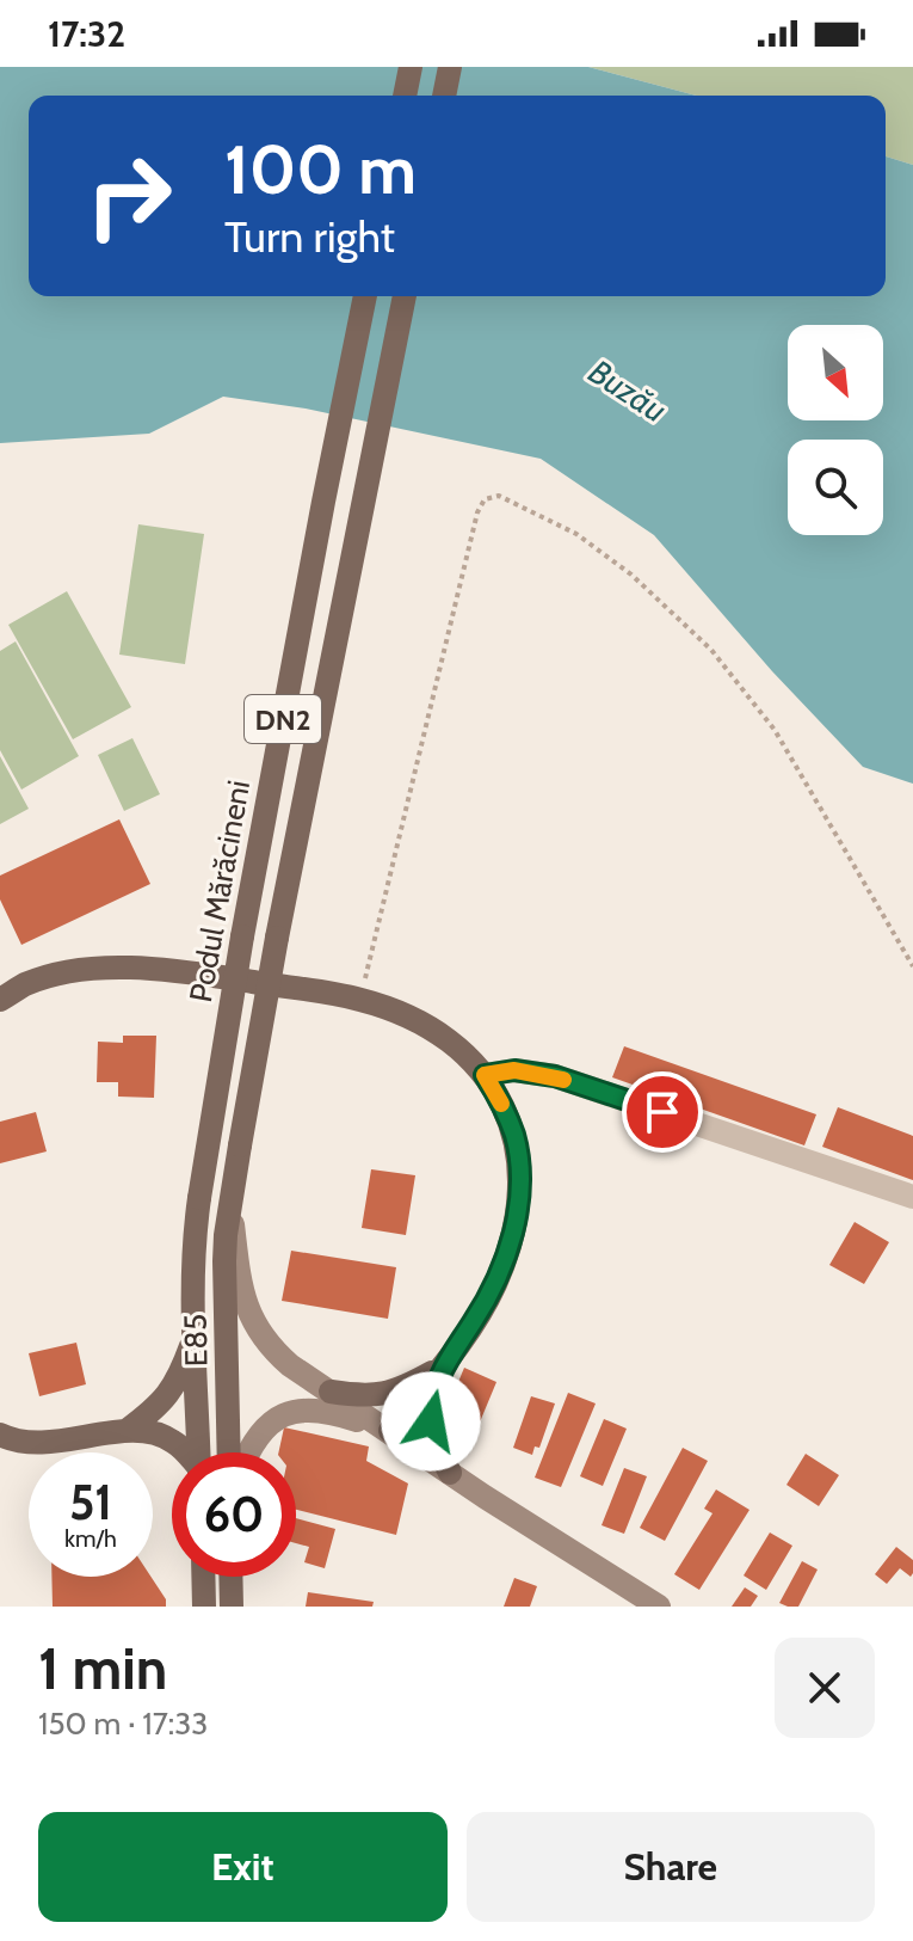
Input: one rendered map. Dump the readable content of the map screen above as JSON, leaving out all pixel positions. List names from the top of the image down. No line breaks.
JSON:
{"streets":{"main road":["DN2","Podul Mărăcineni","E85"]},"crossings":[["Podul Mărăcineni","E85"]],"water":["Buzău"],"north":"bottom right","page":{"status":"17:32","turn":["100 m","Turn right"],"speed":"51 km/h","limit":"60","heading":["1 min","150 m · 17:33"],"buttons":["Exit","Share"]}}
